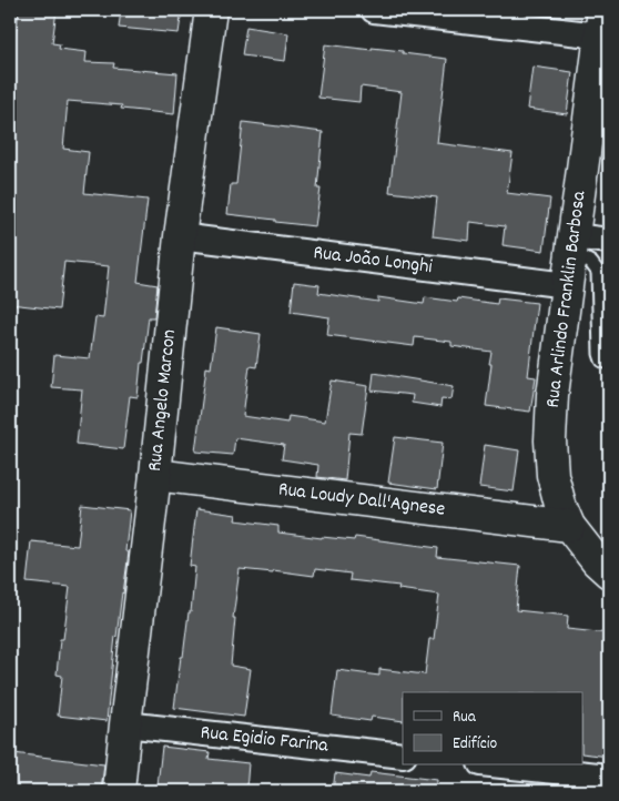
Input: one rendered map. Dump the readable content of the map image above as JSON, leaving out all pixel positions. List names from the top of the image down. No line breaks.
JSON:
{"streets":{"street":["Rua João Longhi","Rua Arlindo Franklin Barbosa","Rua Angelo Marcon","Rua Loudy Dall'Agnese","Rua Egidio Farina"]},"crossings":[["Rua João Longhi","Rua Arlindo Franklin Barbosa"],["Rua João Longhi","Rua Angelo Marcon"],["Rua Arlindo Franklin Barbosa","Rua Loudy Dall'Agnese"],["Rua Angelo Marcon","Rua Loudy Dall'Agnese"],["Rua Angelo Marcon","Rua Egidio Farina"]],"legend":["Rua","Edifício"]}
